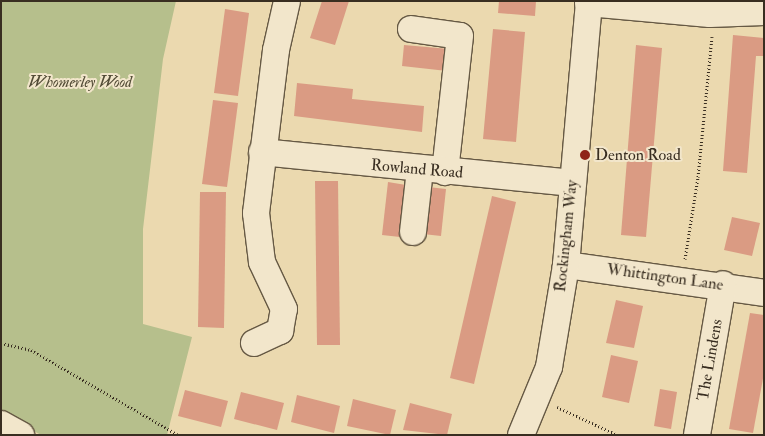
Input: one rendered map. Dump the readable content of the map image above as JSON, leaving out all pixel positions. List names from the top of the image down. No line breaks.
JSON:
{"streets":{"street":["Rowland Road","Rockingham Way","Whittington Lane","The Lindens"]},"crossings":[["Rowland Road","Rockingham Way"],["Rockingham Way","Whittington Lane"],["Whittington Lane","The Lindens"]],"parks":["Whomerley Wood"],"places":["Denton Road"]}
